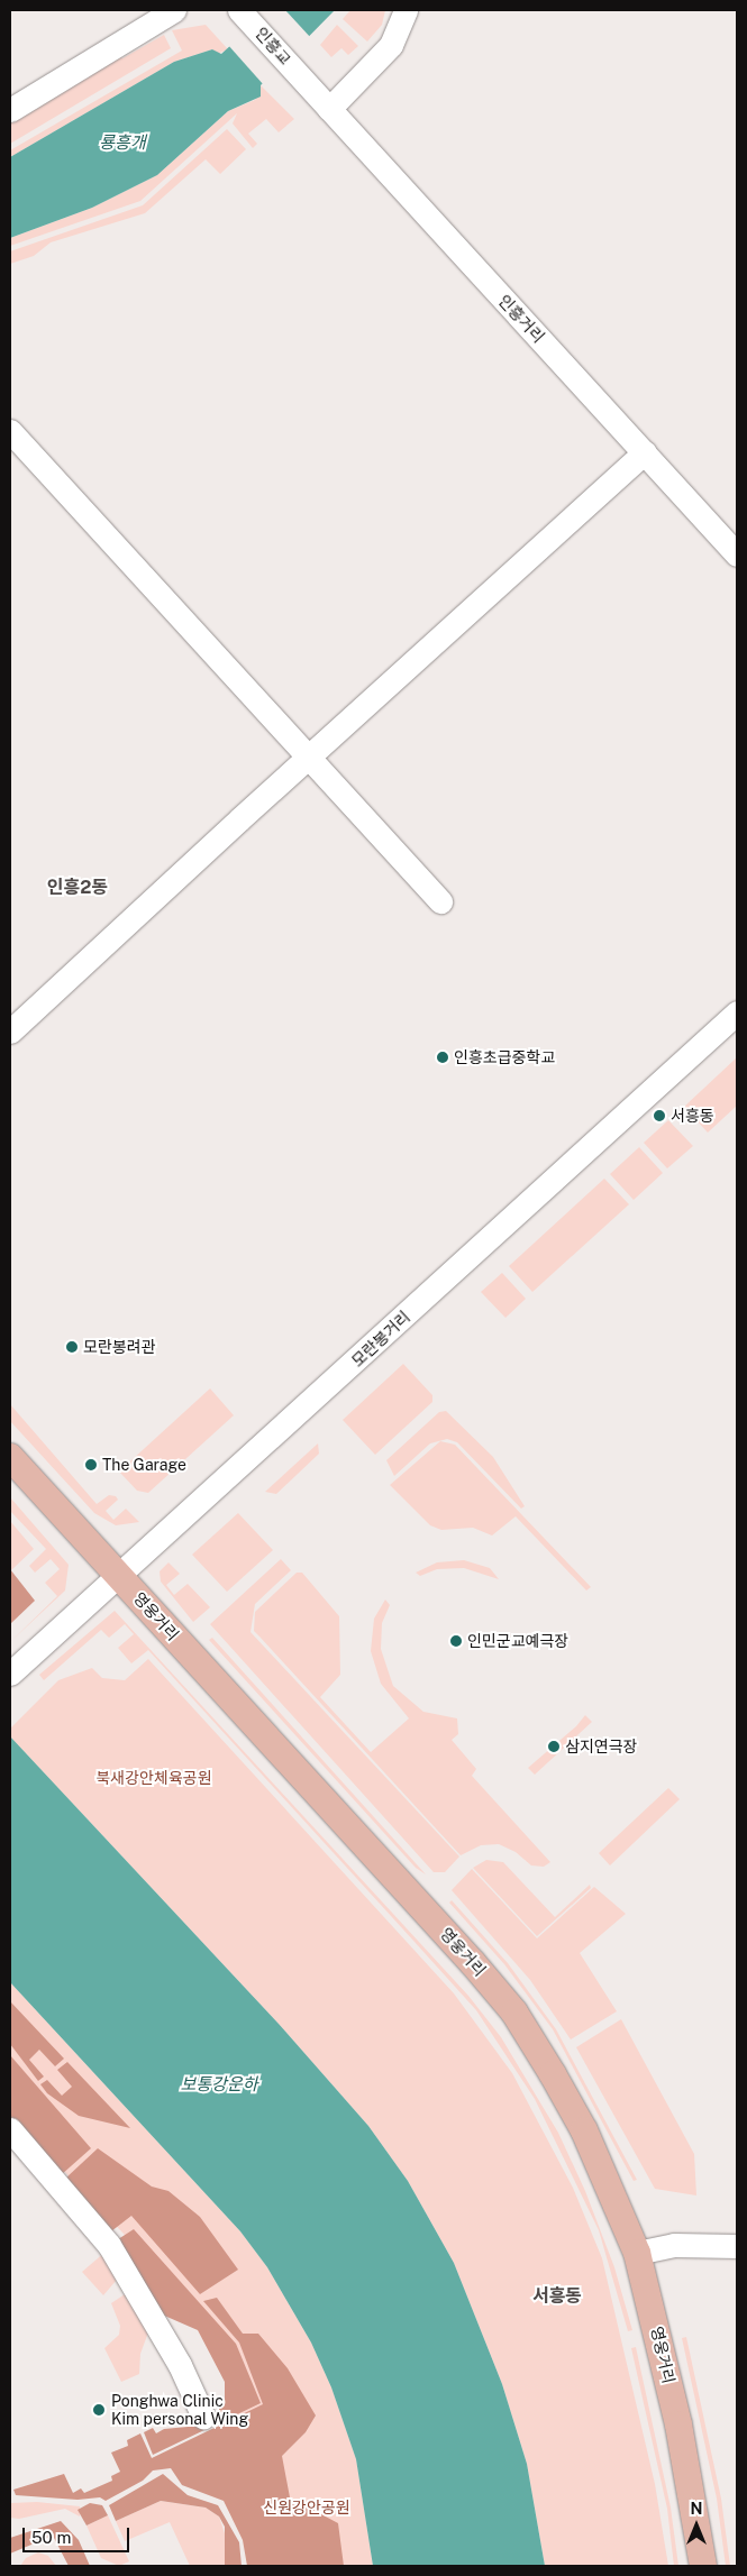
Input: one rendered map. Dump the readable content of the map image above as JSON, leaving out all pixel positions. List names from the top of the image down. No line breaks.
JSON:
{"streets":{"main road":["영웅거리"],"street":["인흥교","인흥거리","모란봉거리"]},"crossings":[["인흥교","인흥거리"],["모란봉거리","영웅거리"]],"districts":["인흥2동","서흥동"],"water":["룡흥개","보통강운하"],"parks":["북새강안체육공원","신원강안공원"],"places":["인흥초급중학교","서흥동","모란봉려관","The Garage","인민군교예극장","삼지연극장","Ponghwa Clinic Kim personal Wing"],"scale_bar":"50 m","north":"top"}
